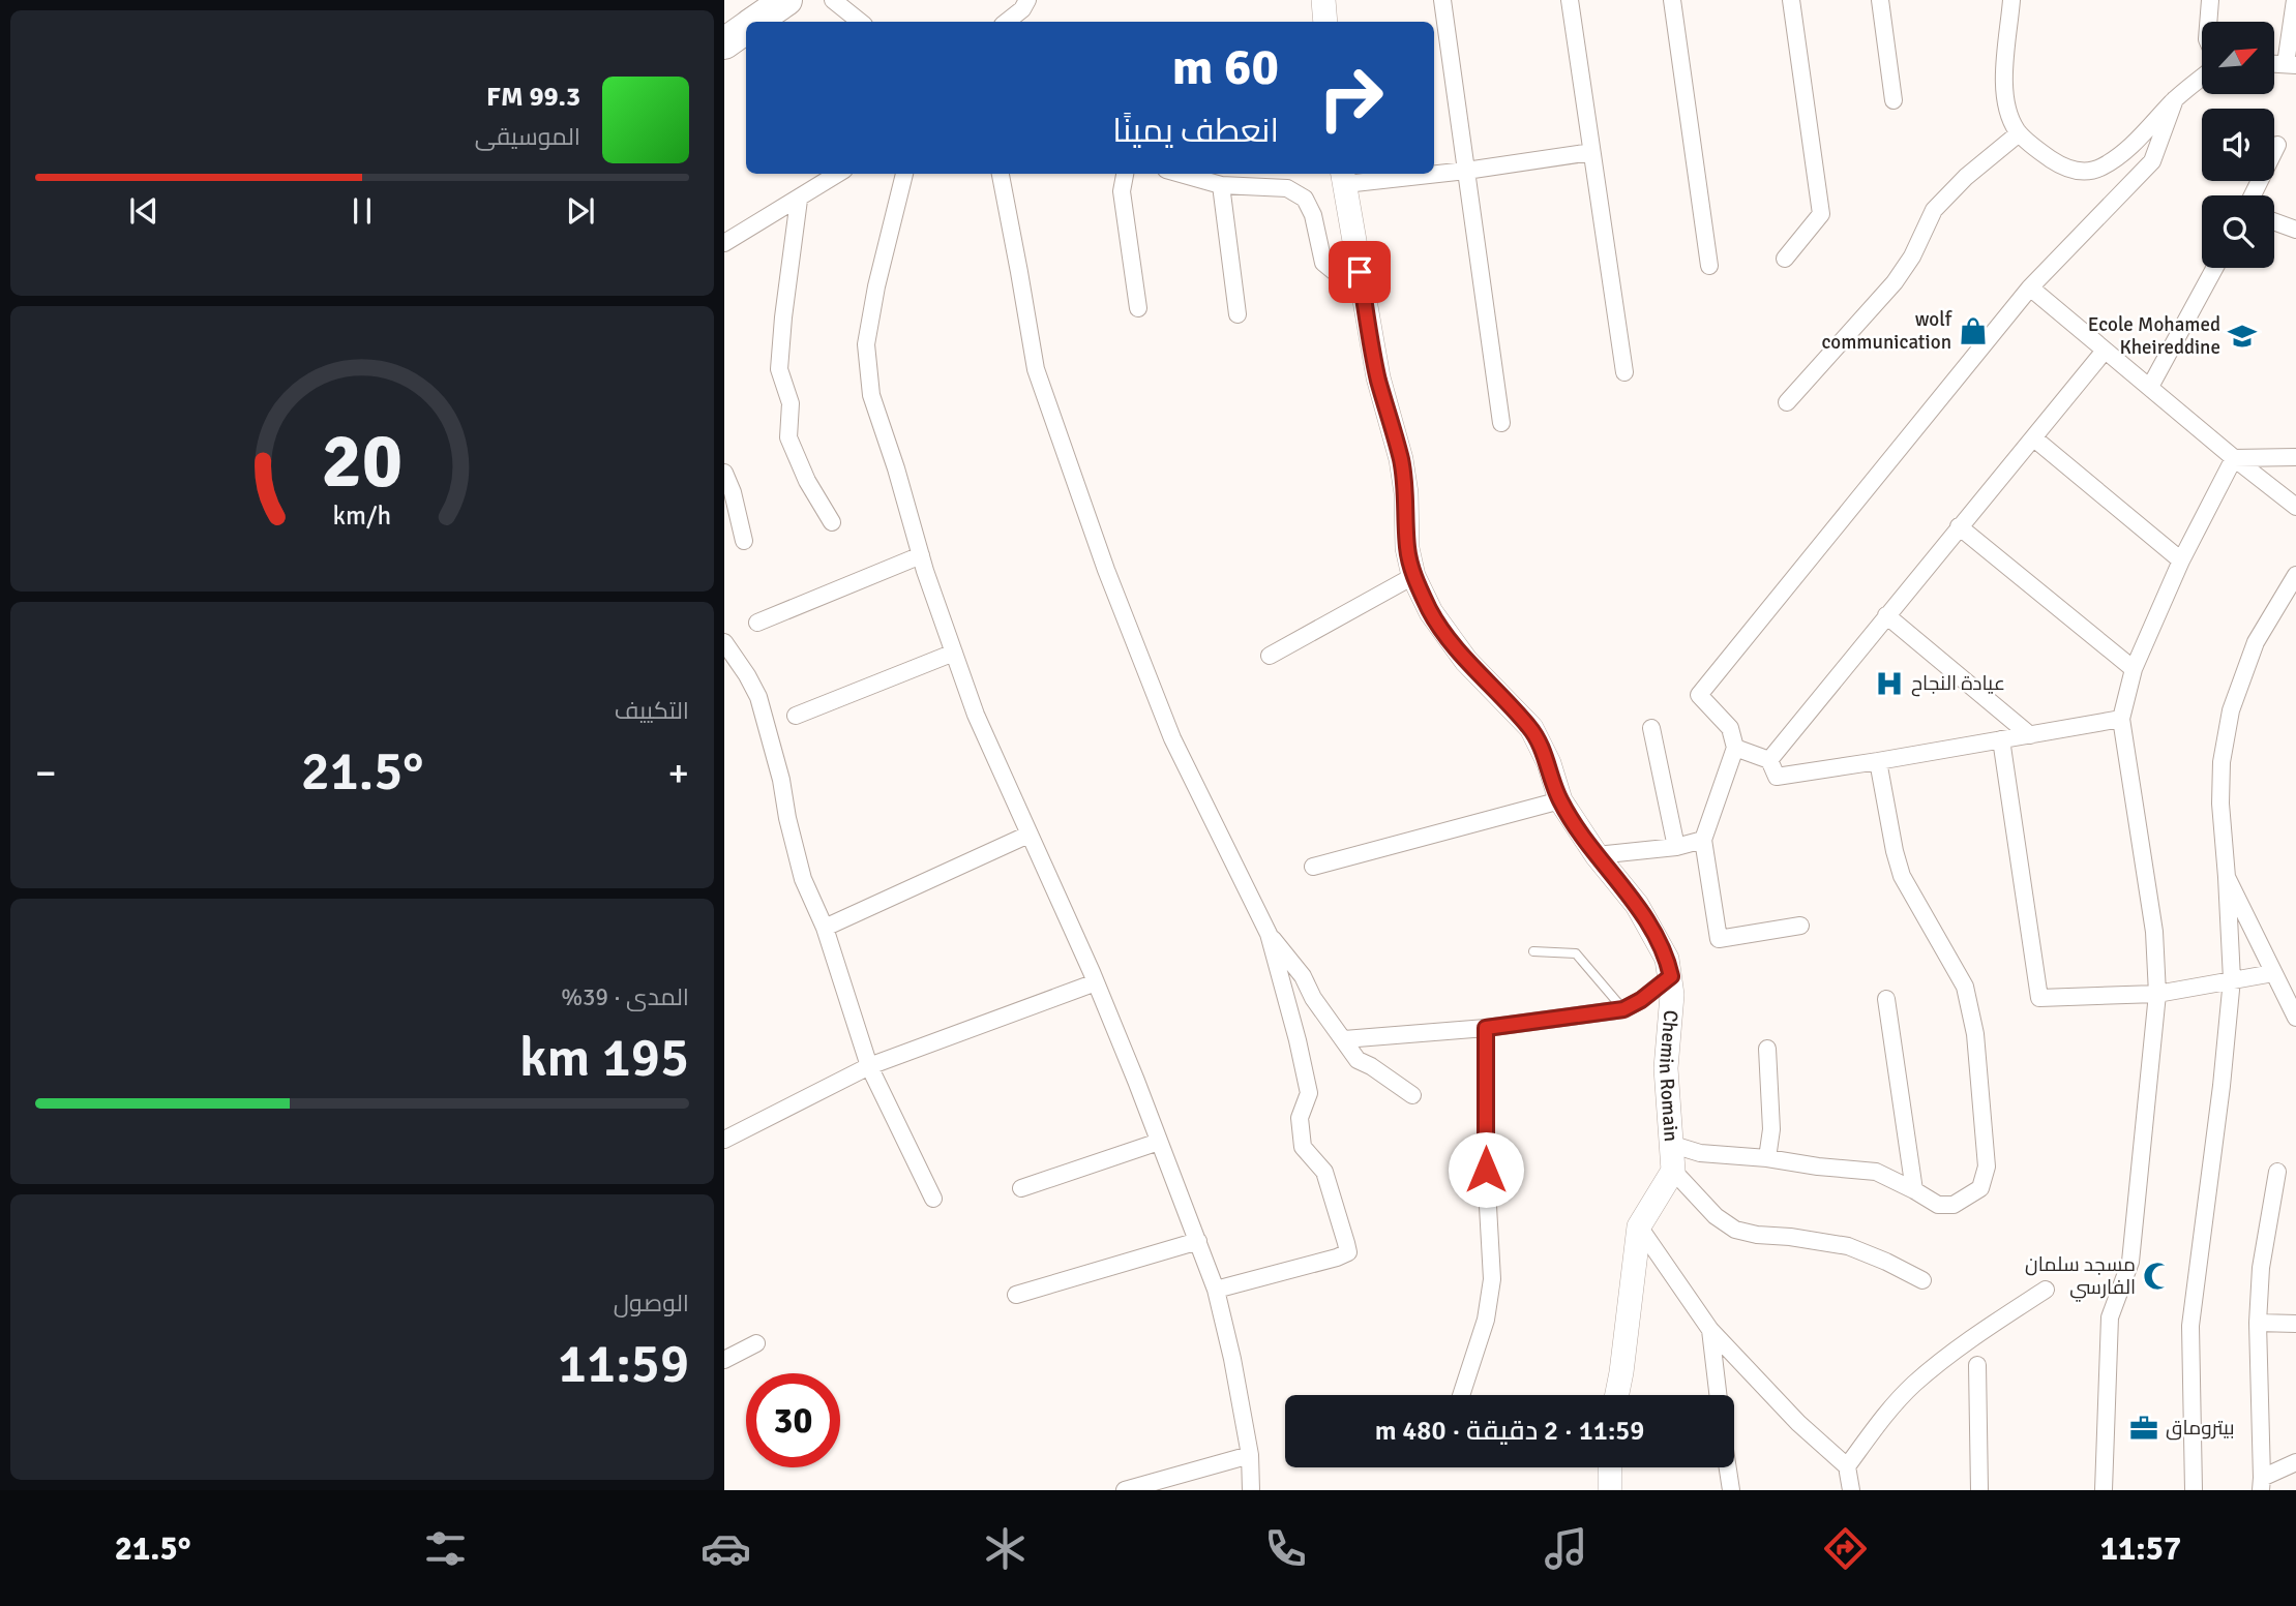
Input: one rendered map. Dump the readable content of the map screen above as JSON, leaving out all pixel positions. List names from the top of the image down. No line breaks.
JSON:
{"streets":{"street":["Chemin Romain"]},"places":{"shop":["wolf communication"],"school or university":["Ecole Mohamed Kheireddine"],"hospital":["عيادة النجاح"],"mosque":["مسجد سلمان الفارسي"],"office":["بيتروماق"]},"north":"top right","page":{"turn":["60 m","انعطف يمينًا"],"song":["99.3 FM","الموسيقى"],"tile":["التكييف",["المدى · 39%","195 km"],["الوصول","11:59"]],"heat":["−","21.5°","+"],"limit":"30","trip":"11:59 · 2 دقيقة · 480 m","tabs":["11:57","21.5°"],"gauge":["20","km/h"]}}
